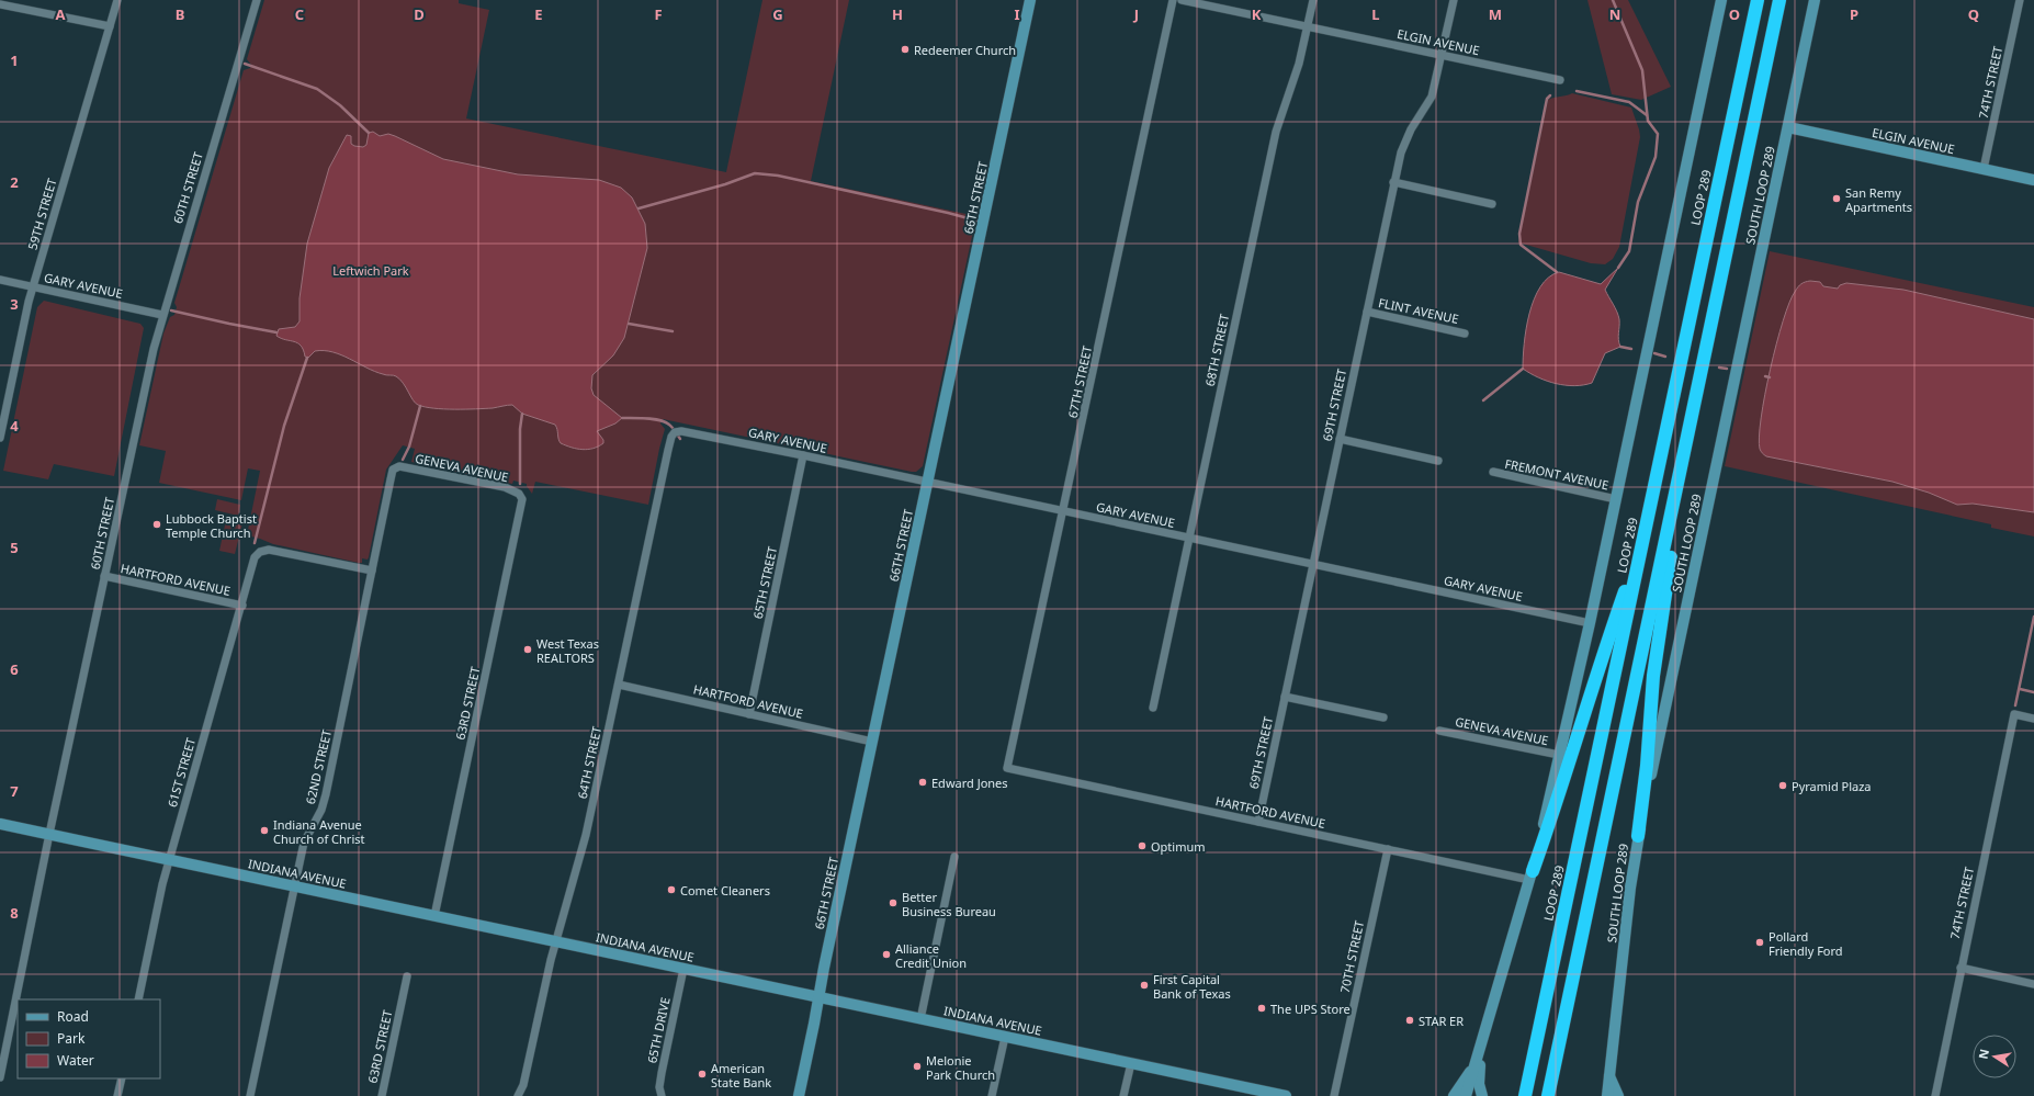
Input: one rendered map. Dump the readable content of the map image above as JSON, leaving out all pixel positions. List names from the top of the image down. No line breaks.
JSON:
{"streets":{"highway":["LOOP 289"],"main road":["ELGIN AVENUE","SOUTH LOOP 289","66TH STREET","INDIANA AVENUE"],"street":["74TH STREET","60TH STREET","59TH STREET","GARY AVENUE","FLINT AVENUE","68TH STREET","67TH STREET","69TH STREET","GENEVA AVENUE","FREMONT AVENUE","HARTFORD AVENUE","65TH STREET","63RD STREET","64TH STREET","62ND STREET","61ST STREET","70TH STREET","65TH DRIVE"]},"crossings":[["ELGIN AVENUE","74TH STREET"],["ELGIN AVENUE","SOUTH LOOP 289"],["ELGIN AVENUE","68TH STREET"],["ELGIN AVENUE","69TH STREET"],["60TH STREET","GARY AVENUE"],["60TH STREET","HARTFORD AVENUE"],["60TH STREET","INDIANA AVENUE"],["66TH STREET","GARY AVENUE"],["66TH STREET","HARTFORD AVENUE"],["66TH STREET","INDIANA AVENUE"],["59TH STREET","GARY AVENUE"],["GARY AVENUE","68TH STREET"],["GARY AVENUE","67TH STREET"],["GARY AVENUE","69TH STREET"],["GARY AVENUE","65TH STREET"],["GARY AVENUE","64TH STREET"],["FLINT AVENUE","69TH STREET"],["67TH STREET","HARTFORD AVENUE"],["69TH STREET","HARTFORD AVENUE"],["GENEVA AVENUE","63RD STREET"],["GENEVA AVENUE","62ND STREET"],["HARTFORD AVENUE","65TH STREET"],["HARTFORD AVENUE","64TH STREET"],["HARTFORD AVENUE","61ST STREET"],["HARTFORD AVENUE","70TH STREET"],["63RD STREET","INDIANA AVENUE"],["64TH STREET","INDIANA AVENUE"],["62ND STREET","61ST STREET"],["62ND STREET","INDIANA AVENUE"],["61ST STREET","INDIANA AVENUE"],["INDIANA AVENUE","65TH DRIVE"]],"parks":["Leftwich Park"],"places":["Redeemer Church","San Remy Apartments","Lubbock Baptist Temple Church","West Texas REALTORS","Edward Jones","Pyramid Plaza","Indiana Avenue Church of Christ","Optimum","Comet Cleaners","Better Business Bureau","Pollard Friendly Ford","Alliance Credit Union","First Capital Bank of Texas","The UPS Store","STAR ER","Melonie Park Church","American State Bank"],"legend":["Road","Park","Water"],"north":"left","grid":{"columns":["A","B","C","D","E","F","G","H","I","J","K","L","M","N","O","P","Q"],"rows":["1","2","3","4","5","6","7","8"]}}
